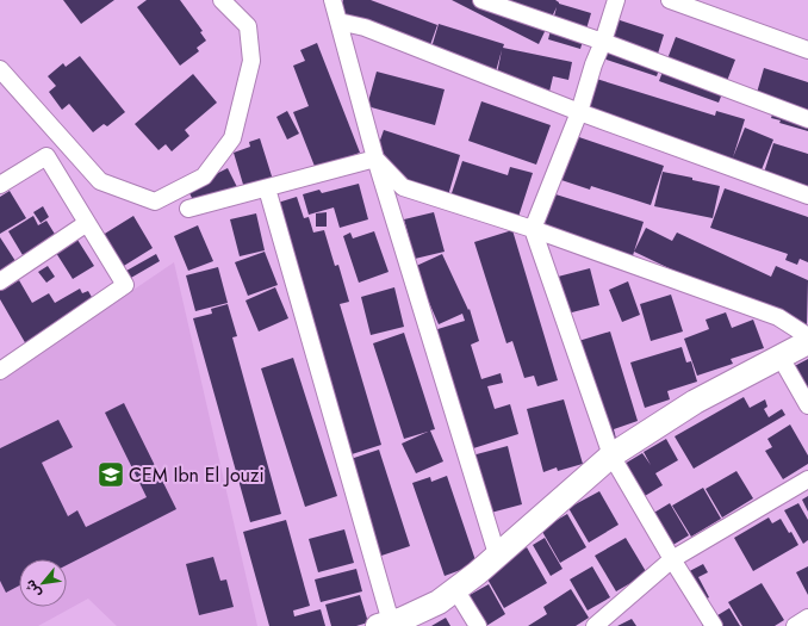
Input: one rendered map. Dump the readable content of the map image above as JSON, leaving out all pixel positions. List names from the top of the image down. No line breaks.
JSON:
{"places":{"school or university":["CEM Ibn El Jouzi"]},"north":"bottom left"}
